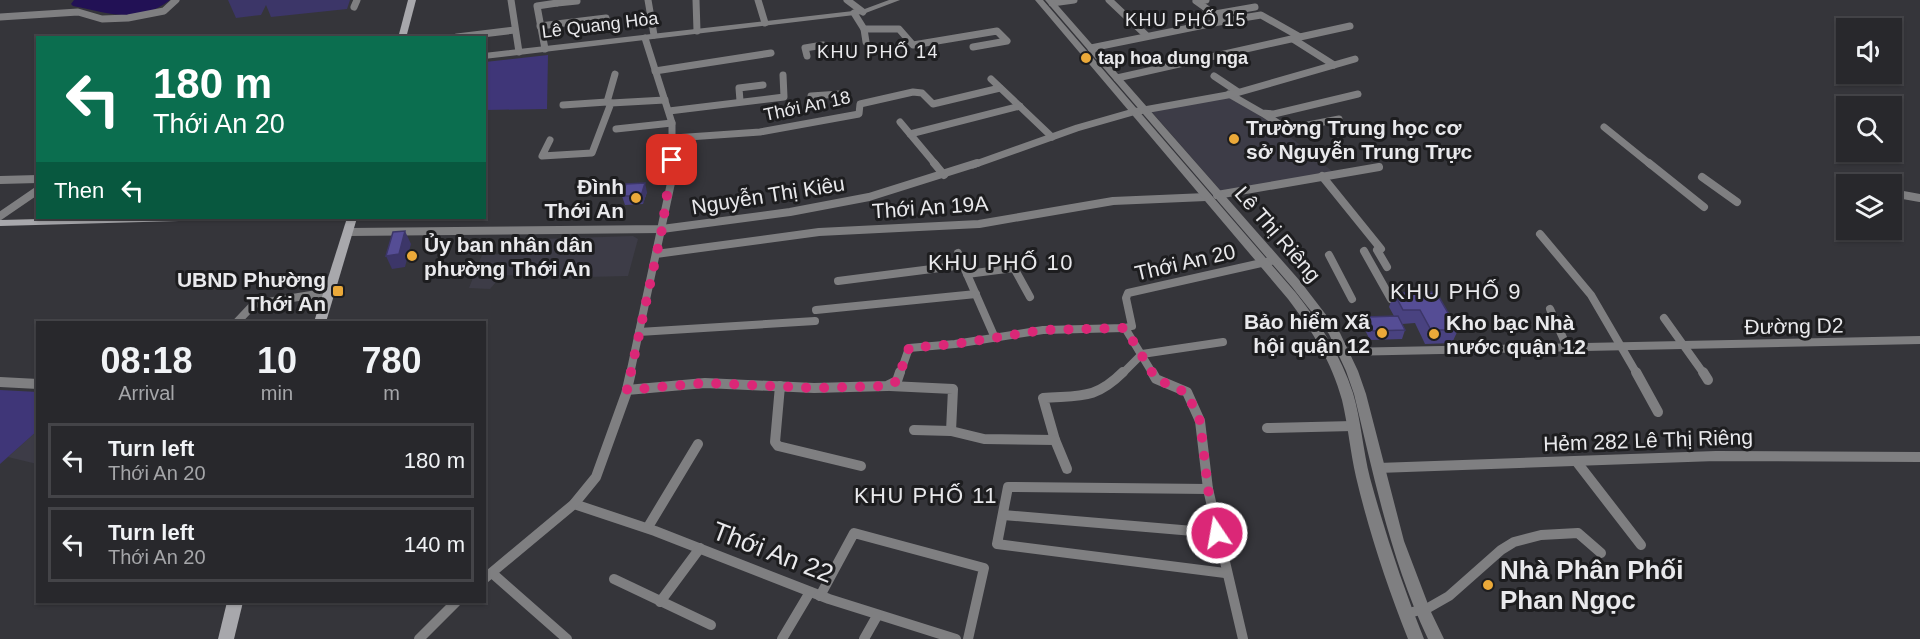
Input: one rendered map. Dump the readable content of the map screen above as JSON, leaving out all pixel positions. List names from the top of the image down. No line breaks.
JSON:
{"streets":{"street":["Lê Quang Hòa","Thới An 18","Nguyễn Thị Kiêu","Thới An 19A","Lê Thị Riêng","Thới An 20","Đường D2","Hẻm 282 Lê Thị Riêng","Thới An 22"]},"crossings":[["Nguyễn Thị Kiêu","Lê Thị Riêng"],["Thới An 19A","Lê Thị Riêng"],["Lê Thị Riêng","Thới An 20"],["Lê Thị Riêng","Đường D2"],["Lê Thị Riêng","Hẻm 282 Lê Thị Riêng"]],"districts":["KHU PHỐ 15","KHU PHỐ 14","KHU PHỐ 10","KHU PHỐ 9","KHU PHỐ 11"],"places":{"other":["tap hoa dung nga","Trường Trung học cơ sở Nguyễn Trung Trực","Đình Thới An","Ủy ban nhân dân phường Thới An","Bảo hiểm Xã hội quận 12","Kho bạc Nhà nước quận 12","Nhà Phân Phối Phan Ngọc"],"transit":["UBND Phường Thới An"]},"page":{"turn":["180 m","Thới An 20"],"then":"Then","eta":["08:18","Arrival","10","min","780","m"],"list":[{"name":"Turn left","note":"Thới An 20","value":"180 m"},{"name":"Turn left","note":"Thới An 20","value":"140 m"}]}}
